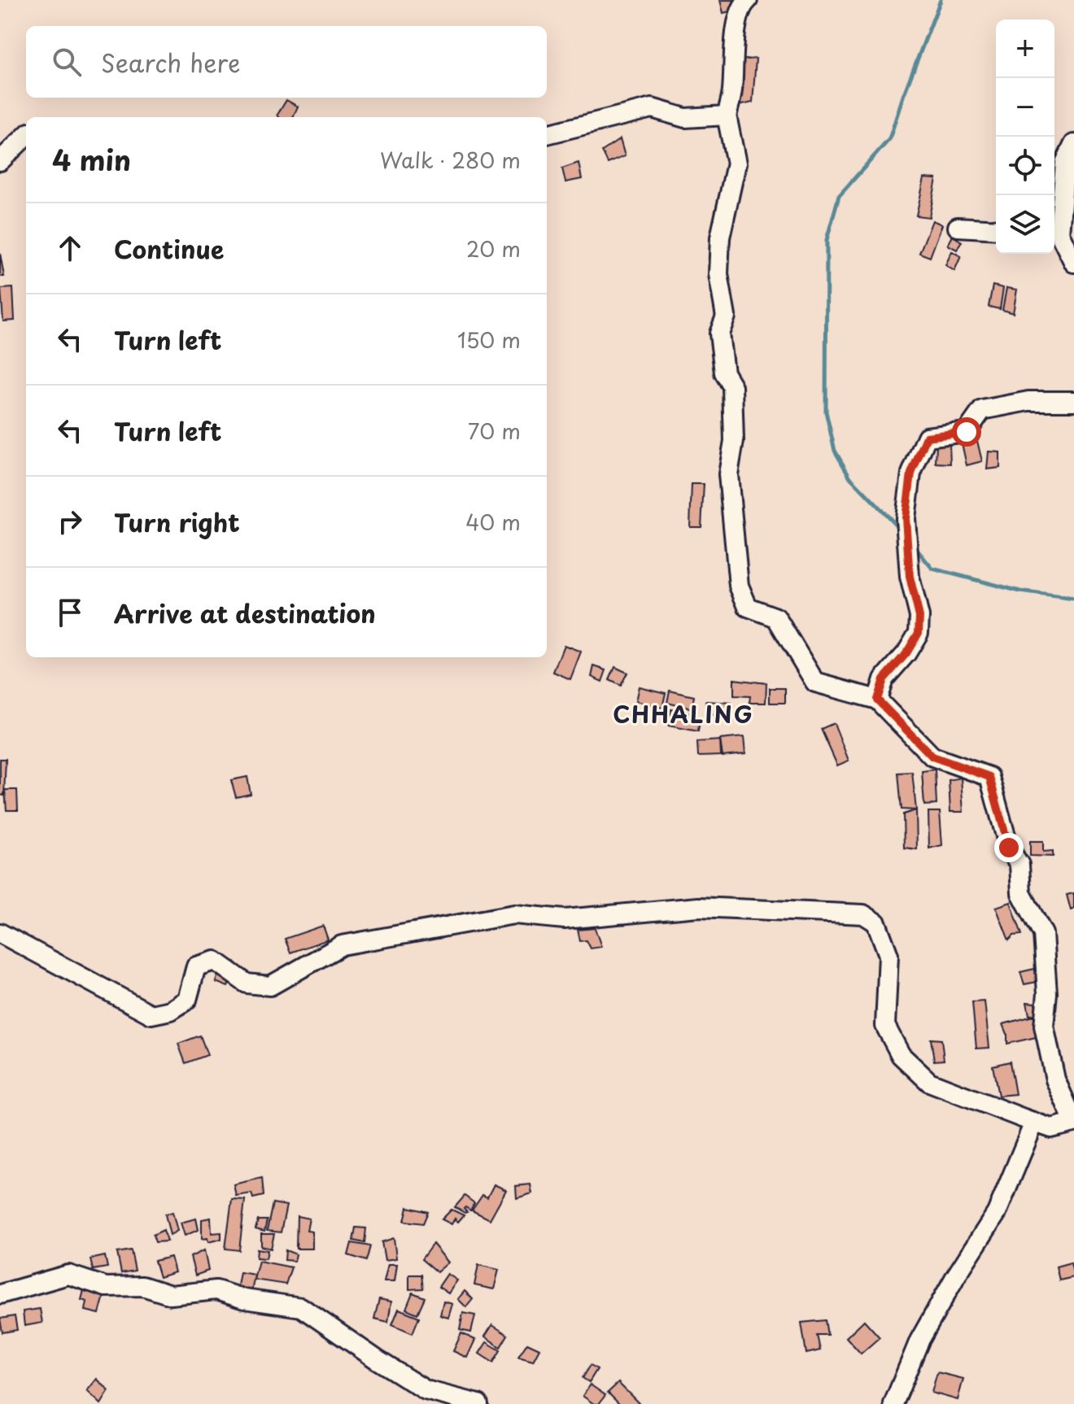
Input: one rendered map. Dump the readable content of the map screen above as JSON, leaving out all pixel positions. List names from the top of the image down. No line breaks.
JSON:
{"districts":["CHHALING"],"page":{"map_buttons":["+","−"],"search":"Search here","heading":["4 min","Walk · 280 m"],"list":[["Continue","20 m"],["Turn left","150 m"],["Turn left","70 m"],["Turn right","40 m"],"Arrive at destination"]}}
